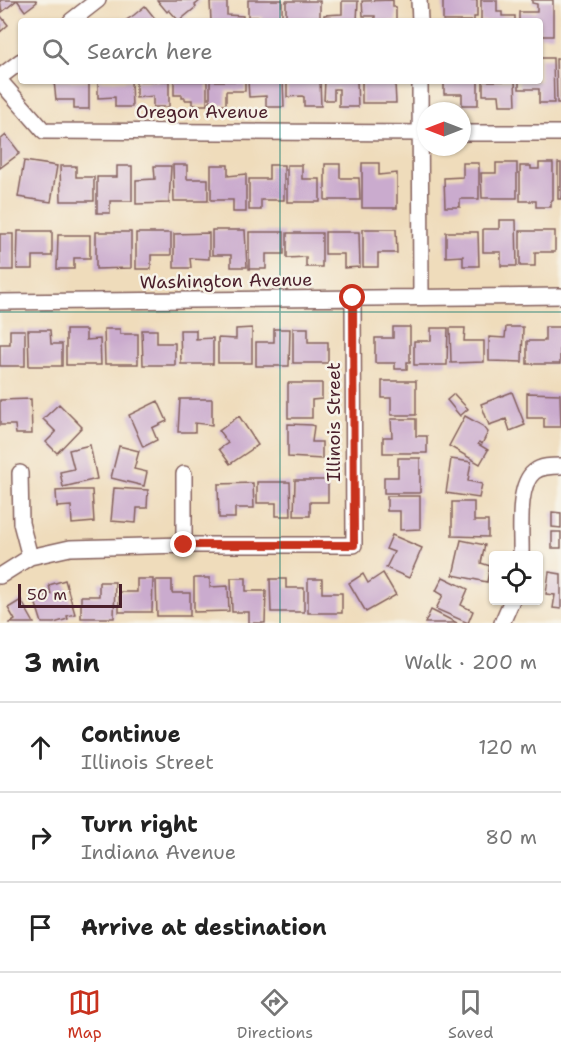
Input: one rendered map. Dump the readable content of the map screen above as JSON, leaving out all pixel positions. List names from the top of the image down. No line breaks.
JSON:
{"streets":{"street":["Oregon Avenue","Washington Avenue","Illinois Street"]},"crossings":[["Washington Avenue","Illinois Street"]],"scale_bar":"50 m","north":"left","page":{"search":"Search here","scale":"50 m","heading":["3 min","Walk · 200 m"],"list":[["Continue","Illinois Street","120 m"],["Turn right","Indiana Avenue","80 m"],"Arrive at destination"],"nav":["Map","Directions","Saved"]}}
